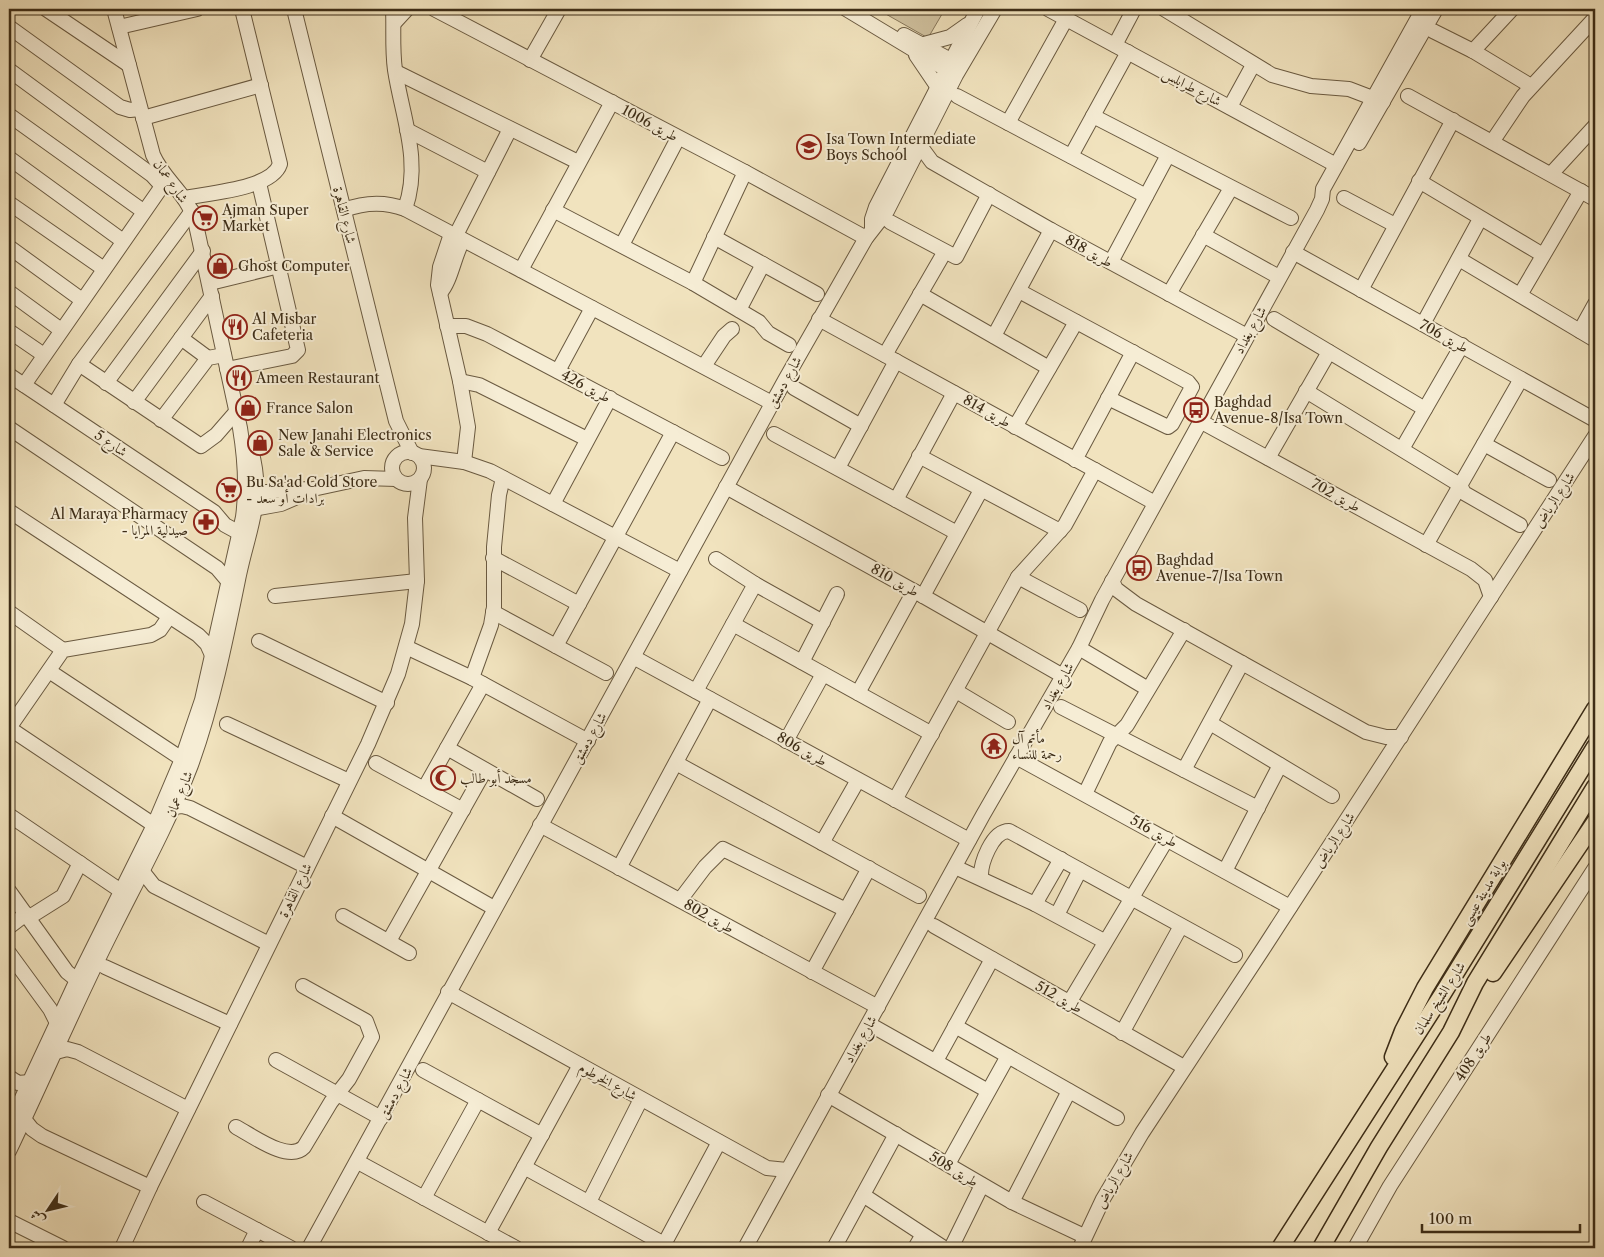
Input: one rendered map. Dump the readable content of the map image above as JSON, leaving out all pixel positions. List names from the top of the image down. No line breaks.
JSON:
{"streets":{"main road":["بوابة مدينة عيسى","شارع الشيخ سلمان"],"street":["شارع طرابلس","طريق 1006","شارع عمان","شارع القاهرة","طريق 818","شارع بغداد","طريق 706","شارع دمشق","طريق 426","طريق 814","شارع 5","طريق 702","شارع الرياض","طريق 810","طريق 806","طريق 516","طريق 802","طريق 512","طريق 408","شارع الخرطوم","طريق 508"]},"crossings":[["شارع طرابلس","شارع بغداد"],["طريق 1006","شارع دمشق"],["شارع عمان","شارع 5"],["طريق 818","شارع بغداد"],["طريق 818","شارع دمشق"],["شارع بغداد","طريق 706"],["شارع بغداد","طريق 814"],["شارع بغداد","طريق 702"],["شارع بغداد","طريق 810"],["شارع بغداد","طريق 806"],["شارع بغداد","طريق 516"],["شارع بغداد","طريق 802"],["شارع بغداد","شارع الخرطوم"],["شارع بغداد","طريق 508"],["شارع دمشق","طريق 814"],["شارع دمشق","طريق 810"],["شارع دمشق","طريق 806"],["شارع دمشق","طريق 802"],["شارع دمشق","شارع الخرطوم"],["طريق 702","شارع الرياض"],["شارع الرياض","طريق 516"],["شارع الرياض","طريق 512"],["شارع الرياض","طريق 508"],["بوابة مدينة عيسى","شارع الشيخ سلمان"]],"places":{"school or university":["Isa Town Intermediate Boys School"],"supermarket":["Ajman Super Market","Bu Sa'ad Cold Store - برادات أو سعد"],"shop":["Ghost Computer","France Salon","New Janahi Electronics Sale & Service"],"restaurant":["Al Misbar Cafeteria","Ameen Restaurant"],"bus stop":["Baghdad Avenue-8/Isa Town","Baghdad Avenue-7/Isa Town"],"pharmacy":["Al Maraya Pharmacy - صيدلية المرايا"],"temple":["مأتم آل رحمة للنساء"],"mosque":["مسجد أبو طالب"]},"scale_bar":"100 m","north":"bottom left"}
